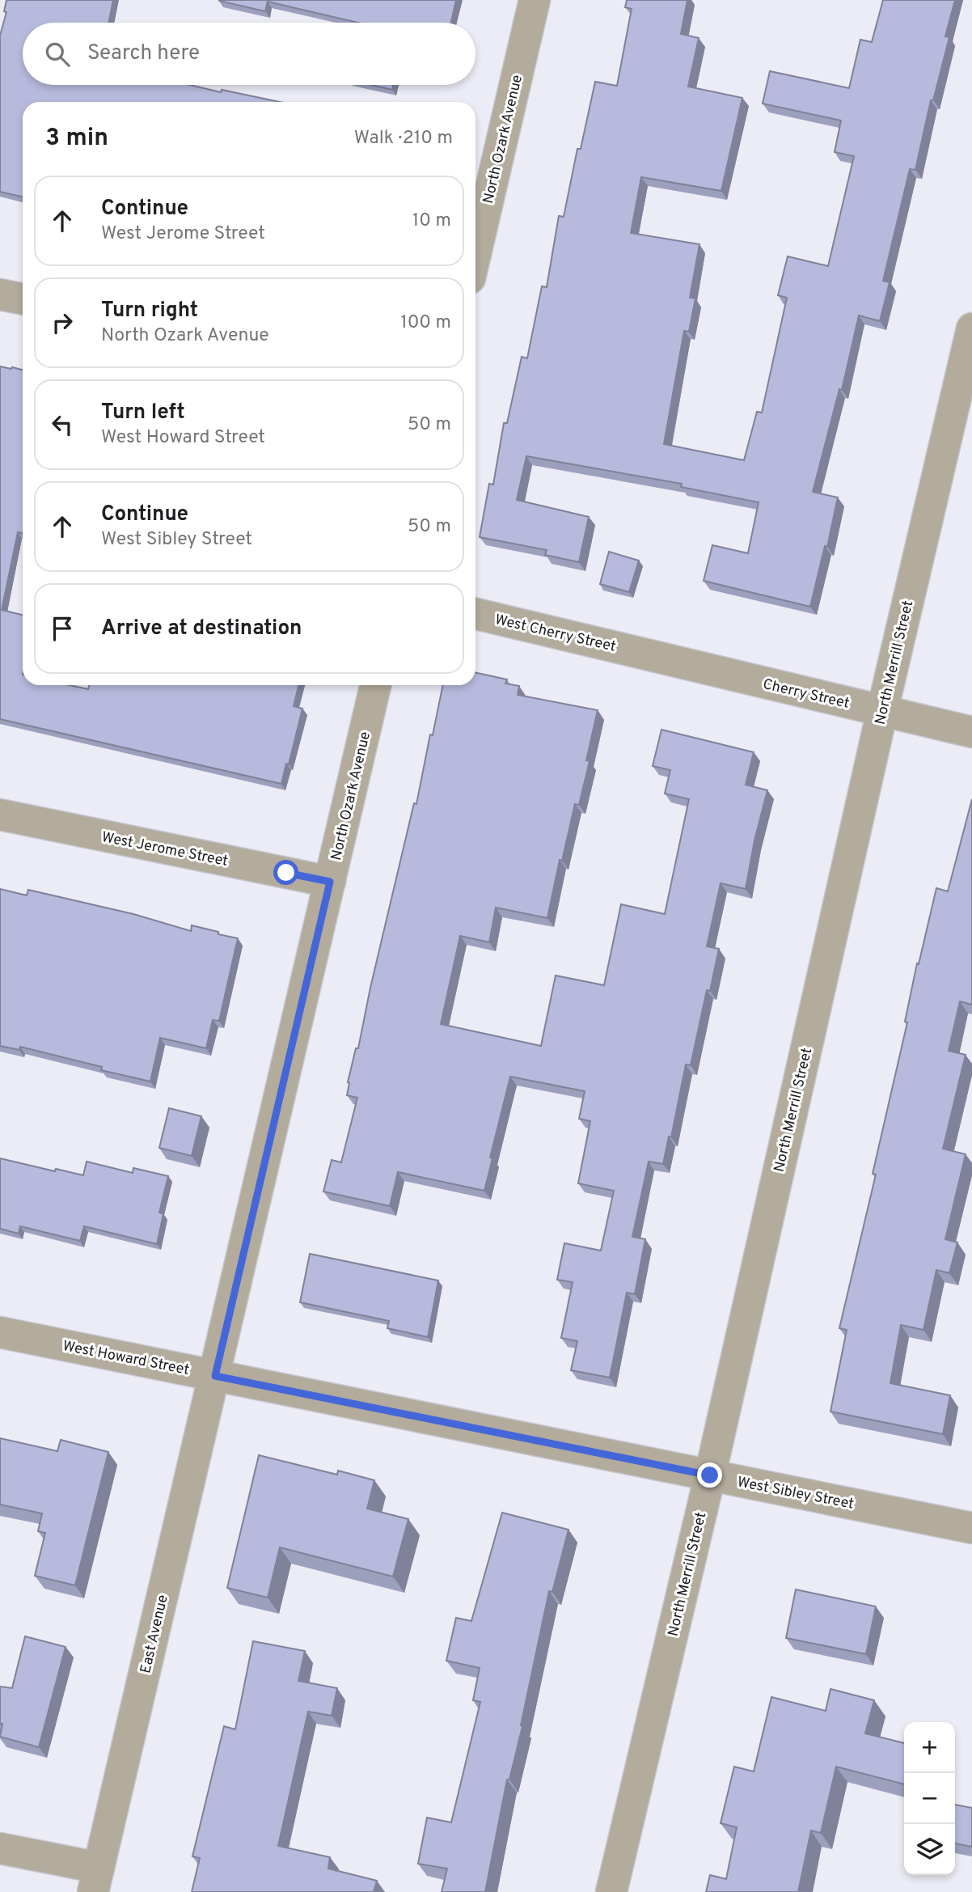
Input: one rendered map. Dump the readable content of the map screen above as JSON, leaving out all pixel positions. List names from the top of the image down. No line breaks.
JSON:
{"streets":{"street":["North Ozark Avenue","West Cherry Street","North Merrill Street","Cherry Street","West Jerome Street","West Howard Street","West Sibley Street","East Avenue"]},"crossings":[["North Ozark Avenue","West Jerome Street"],["North Ozark Avenue","West Howard Street"],["North Ozark Avenue","East Avenue"],["West Cherry Street","Cherry Street"],["North Merrill Street","Cherry Street"],["North Merrill Street","West Sibley Street"],["West Howard Street","West Sibley Street"],["West Howard Street","East Avenue"]],"page":{"search":"Search here","heading":["3 min","Walk · 210 m"],"list":[["Continue","West Jerome Street","10 m"],["Turn right","North Ozark Avenue","100 m"],["Turn left","West Howard Street","50 m"],["Continue","West Sibley Street","50 m"],"Arrive at destination"],"map_buttons":["+","−"]}}
